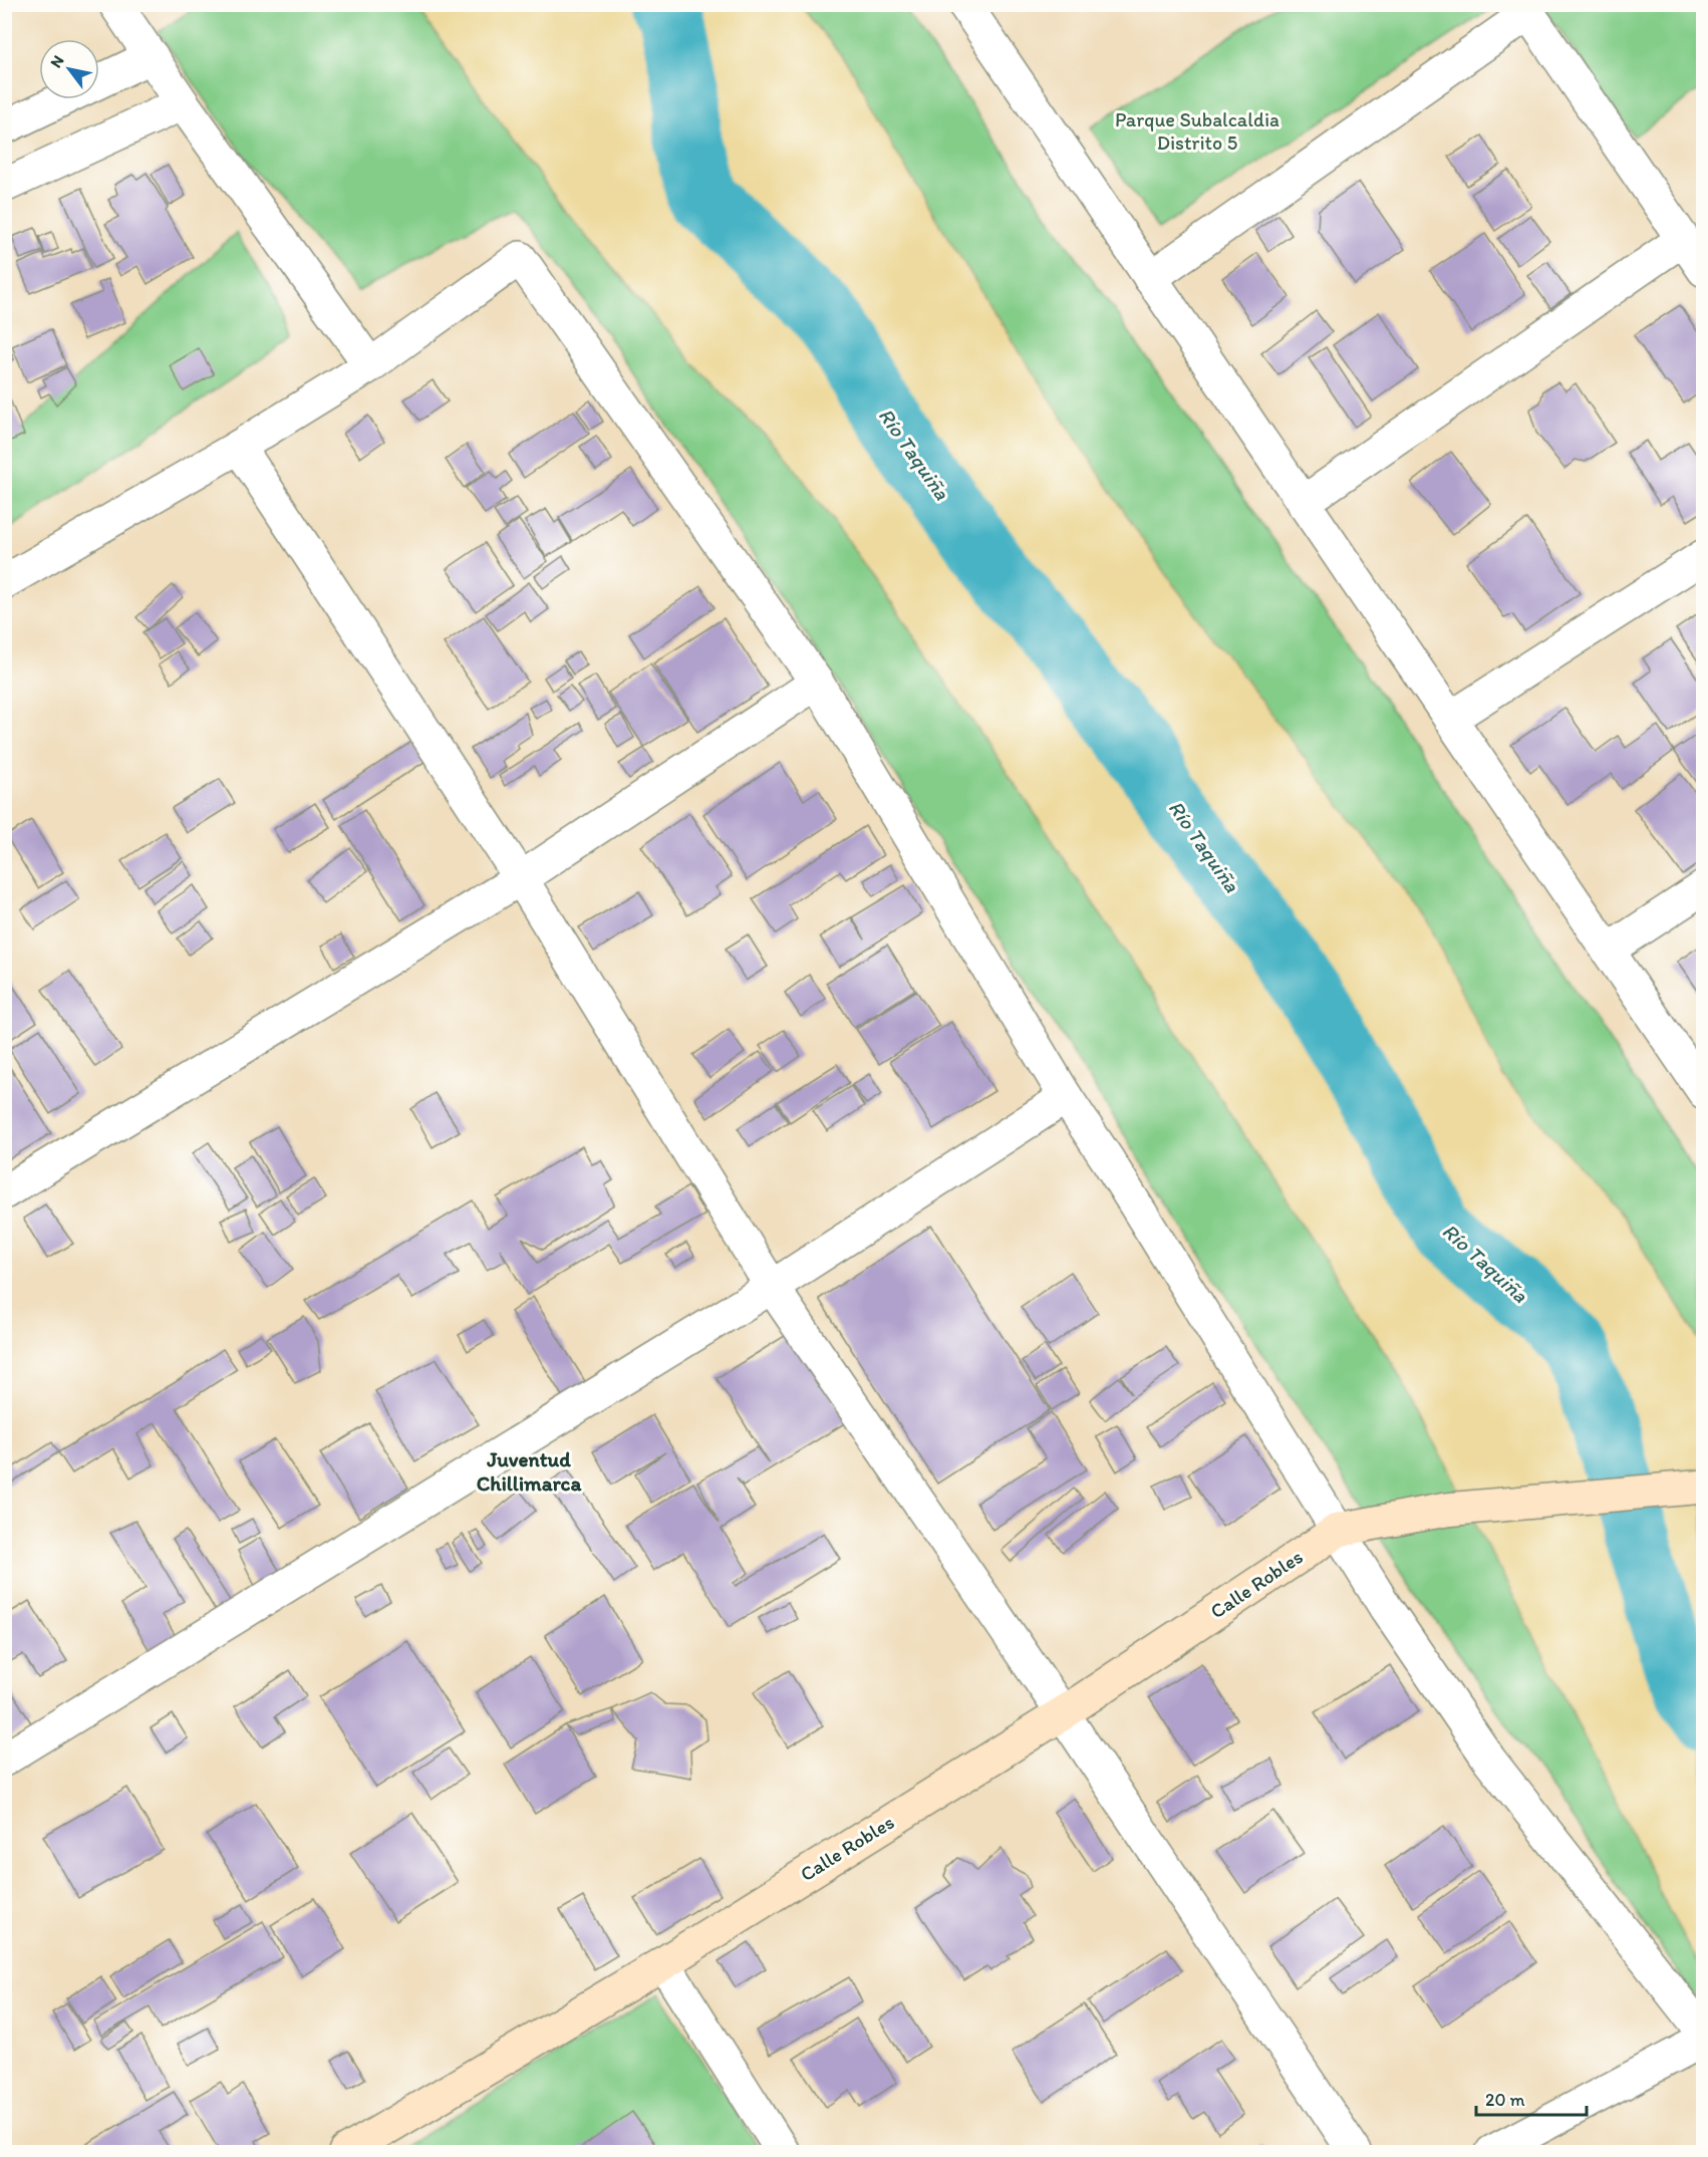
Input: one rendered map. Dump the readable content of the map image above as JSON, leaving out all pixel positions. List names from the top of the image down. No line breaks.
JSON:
{"streets":{"street":["Calle Robles"]},"districts":["Juventud Chillimarca"],"water":["Río Taquiña"],"parks":["Parque Subalcaldia Distrito 5"],"scale_bar":"20 m","north":"top left"}
